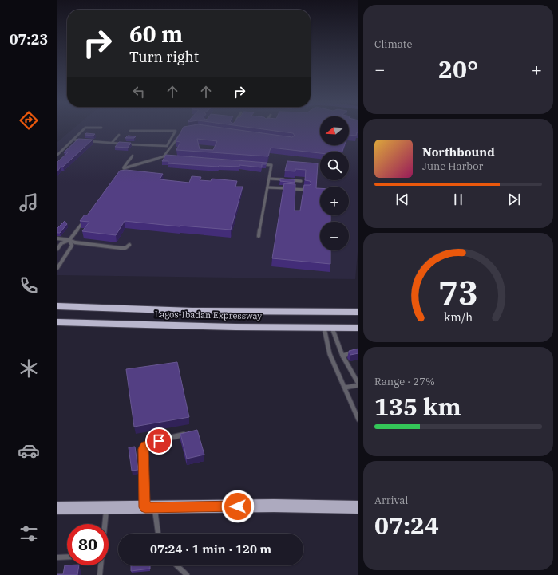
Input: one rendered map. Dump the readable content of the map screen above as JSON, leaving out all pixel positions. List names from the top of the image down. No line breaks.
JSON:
{"streets":{"highway":["Lagos-Ibadan Expressway"]},"north":"left","page":{"tabs":"07:23","tile":["Climate",["Range · 27%","135 km"],["Arrival","07:24"]],"turn":["60 m","Turn right"],"heat":["−","20°","+"],"map_buttons":["+","−"],"song":["Northbound","June Harbor"],"limit":"80","trip":"07:24 · 1 min · 120 m","gauge":["73","km/h"]}}
